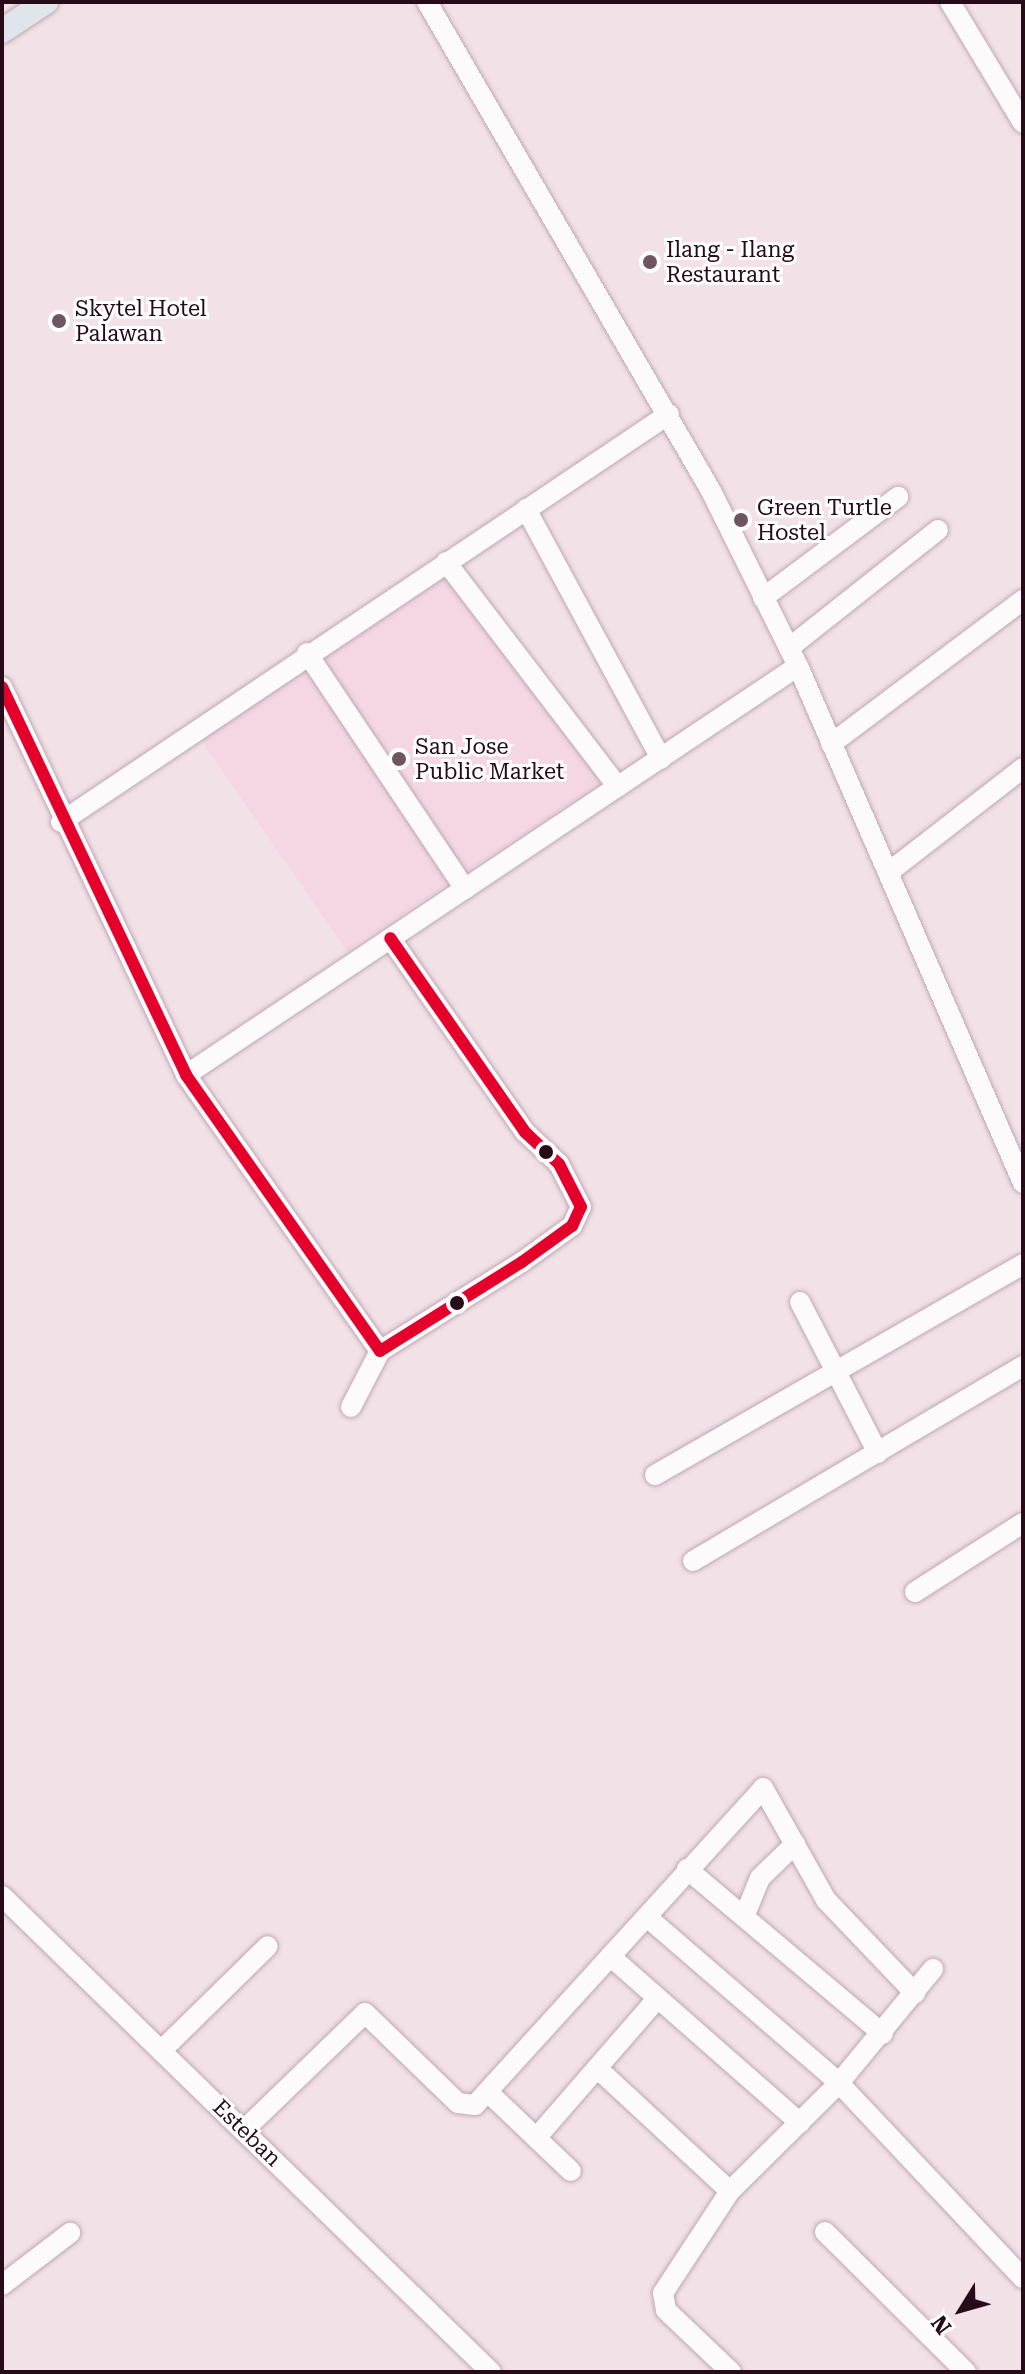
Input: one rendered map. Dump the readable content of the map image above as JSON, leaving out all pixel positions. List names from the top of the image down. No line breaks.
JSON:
{"streets":{"street":["Esteban"]},"places":["Ilang - Ilang Restaurant","Skytel Hotel Palawan","Green Turtle Hostel","San Jose Public Market"],"north":"bottom left"}
